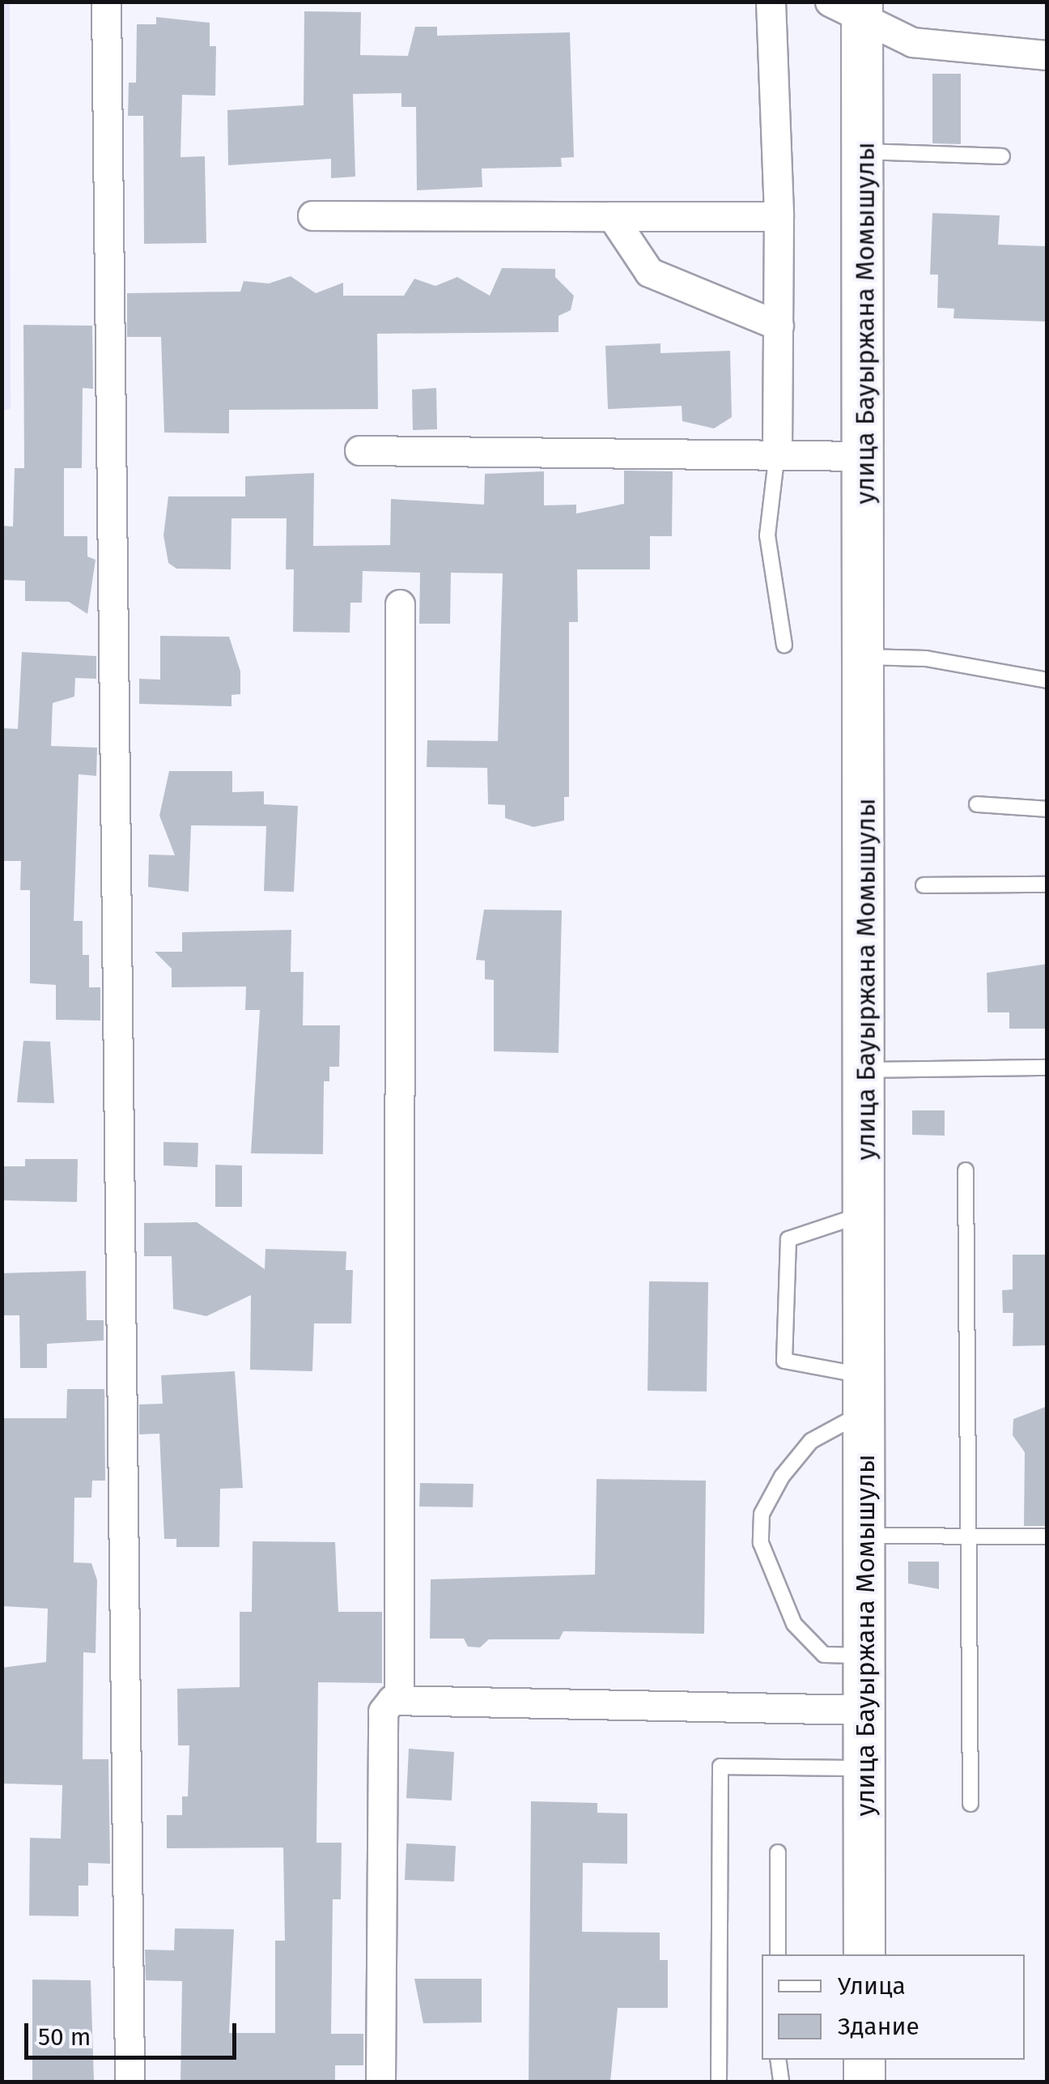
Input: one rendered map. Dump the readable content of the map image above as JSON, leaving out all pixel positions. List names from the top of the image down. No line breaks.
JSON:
{"streets":{"street":["улица Бауыржана Момышулы"]},"legend":["Улица","Здание"],"scale_bar":"50 m"}
